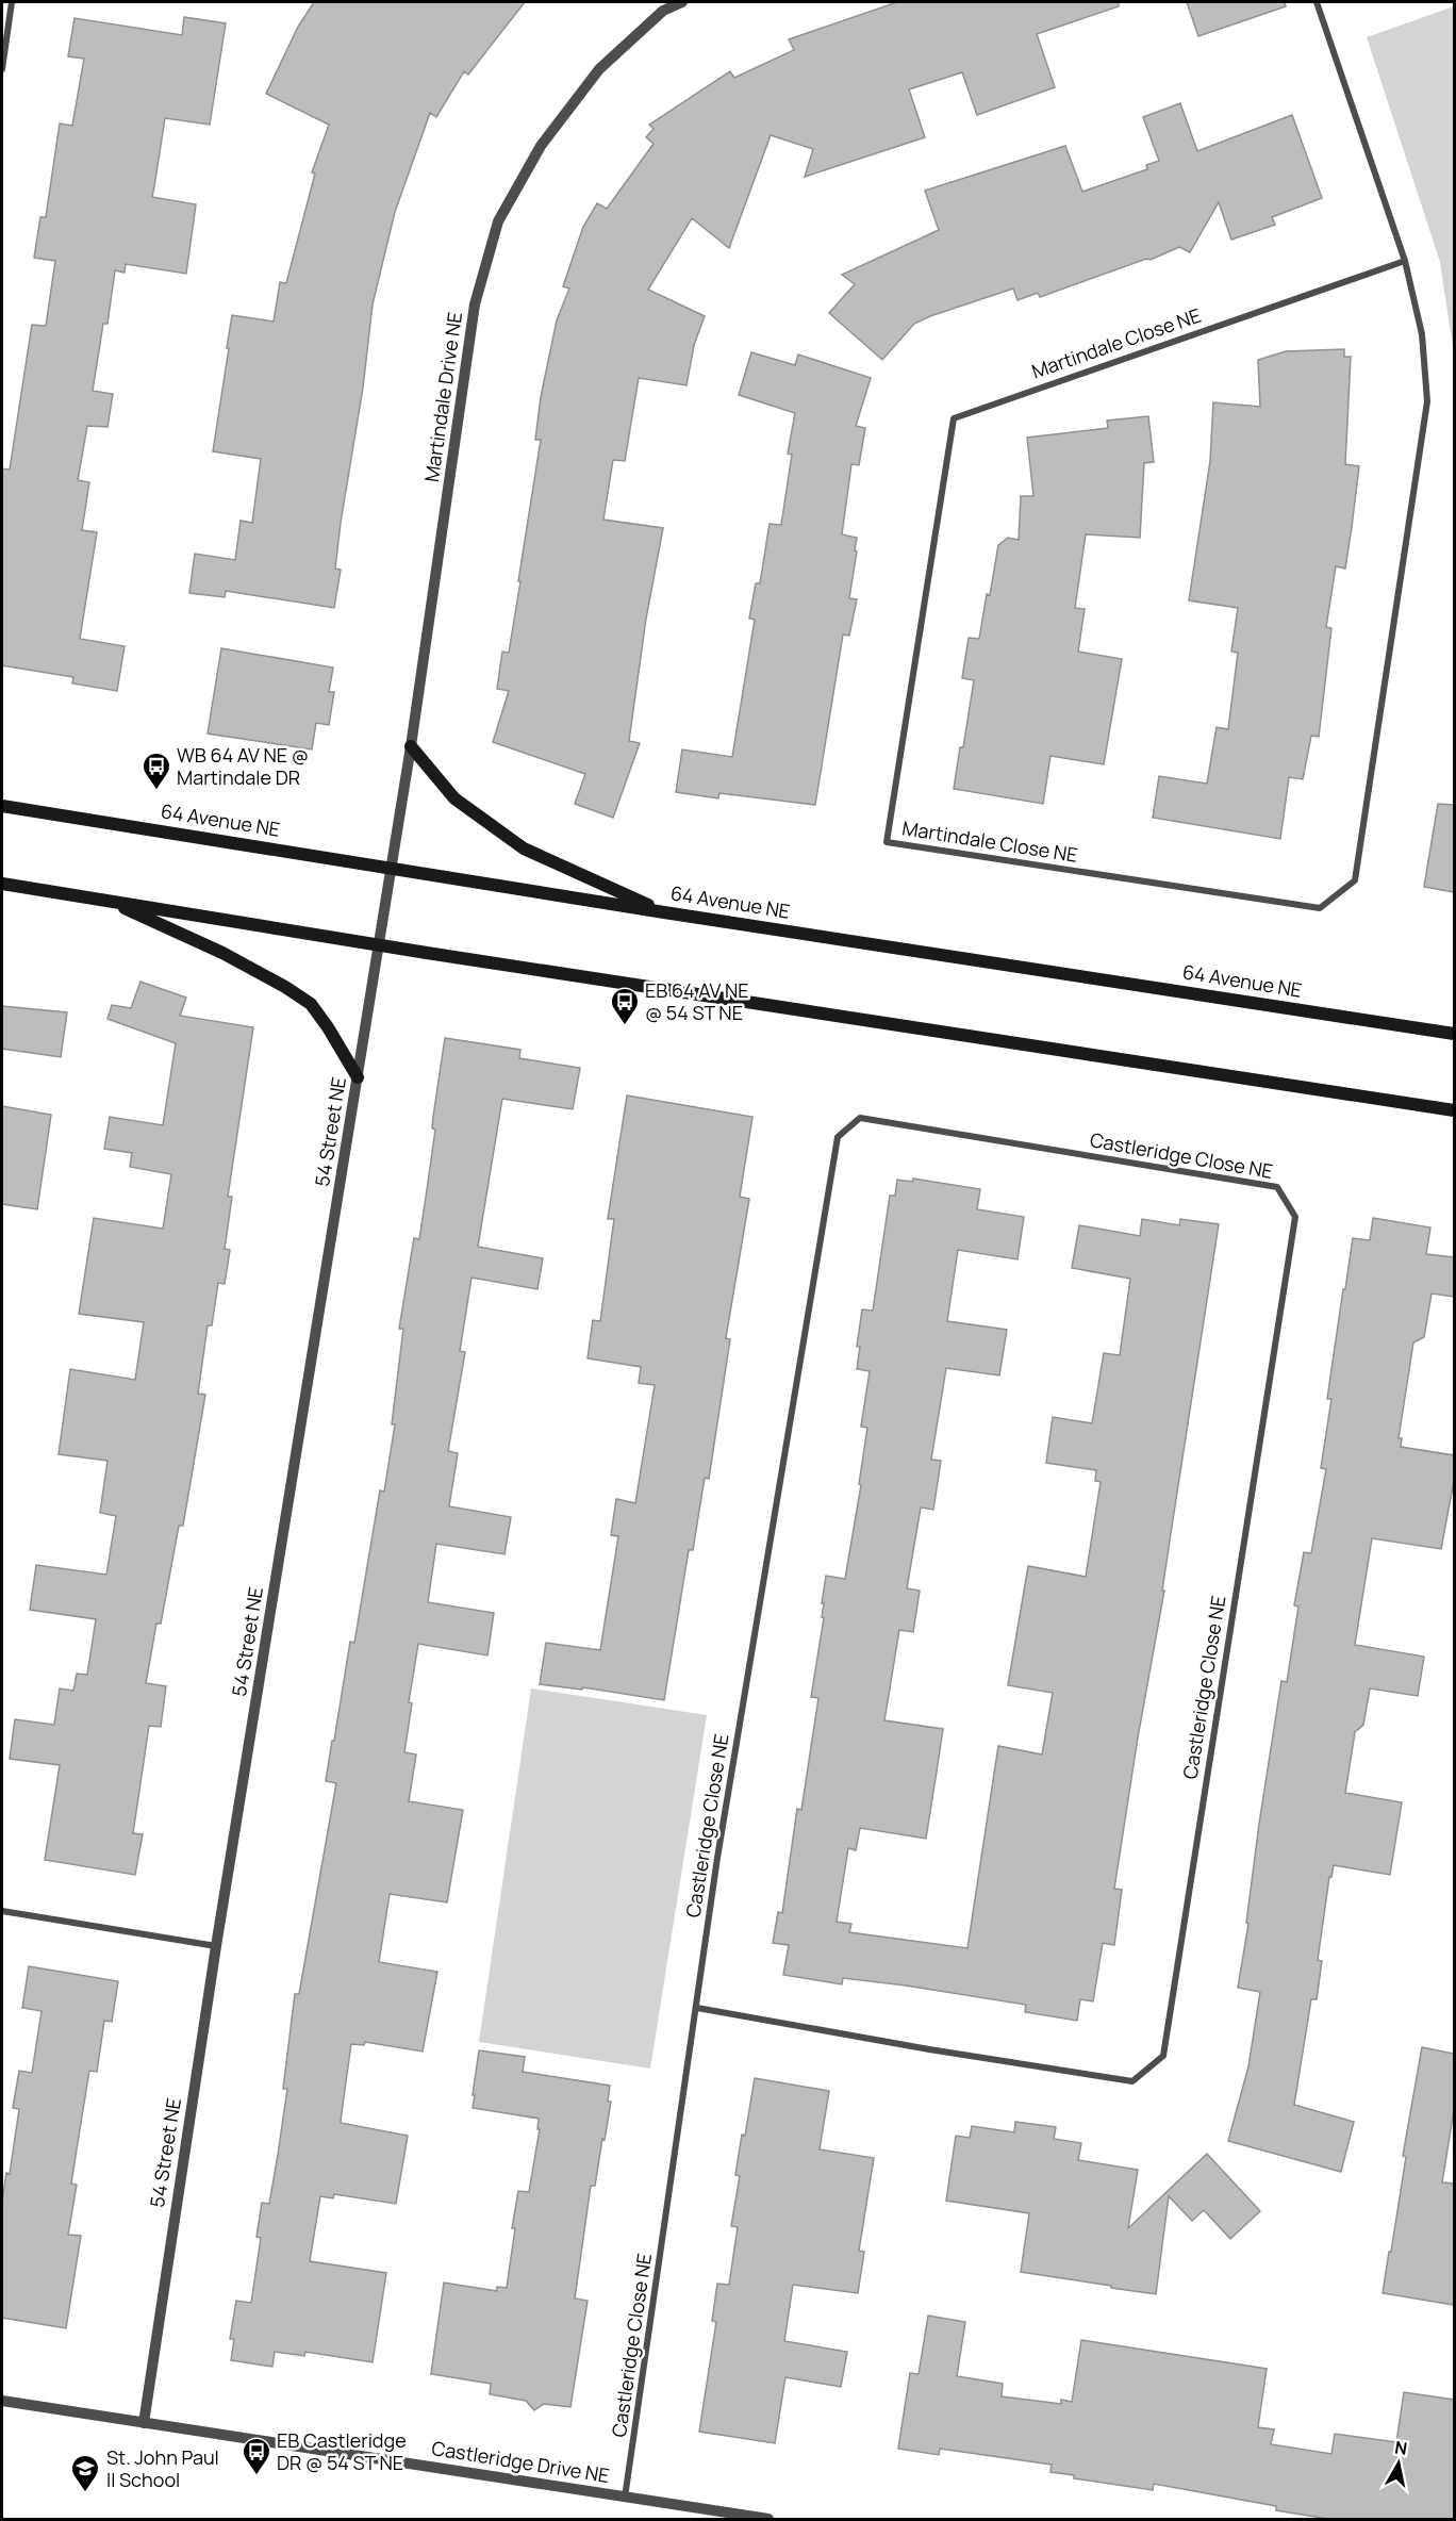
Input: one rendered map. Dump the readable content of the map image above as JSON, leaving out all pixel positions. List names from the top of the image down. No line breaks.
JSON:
{"streets":{"main road":["64 Avenue NE"],"street":["Martindale Close NE","Martindale Drive NE","54 Street NE","Castleridge Close NE","Castleridge Drive NE"]},"crossings":[["Martindale Drive NE","64 Avenue NE"],["Martindale Drive NE","54 Street NE"],["64 Avenue NE","54 Street NE"],["54 Street NE","Castleridge Drive NE"],["Castleridge Close NE","Castleridge Drive NE"]],"places":{"bus stop":["WB 64 AV NE @ Martindale DR","EB 64 AV NE @ 54 ST NE","EB Castleridge DR @ 54 ST NE"],"school or university":["St. John Paul II School"]},"north":"top"}
